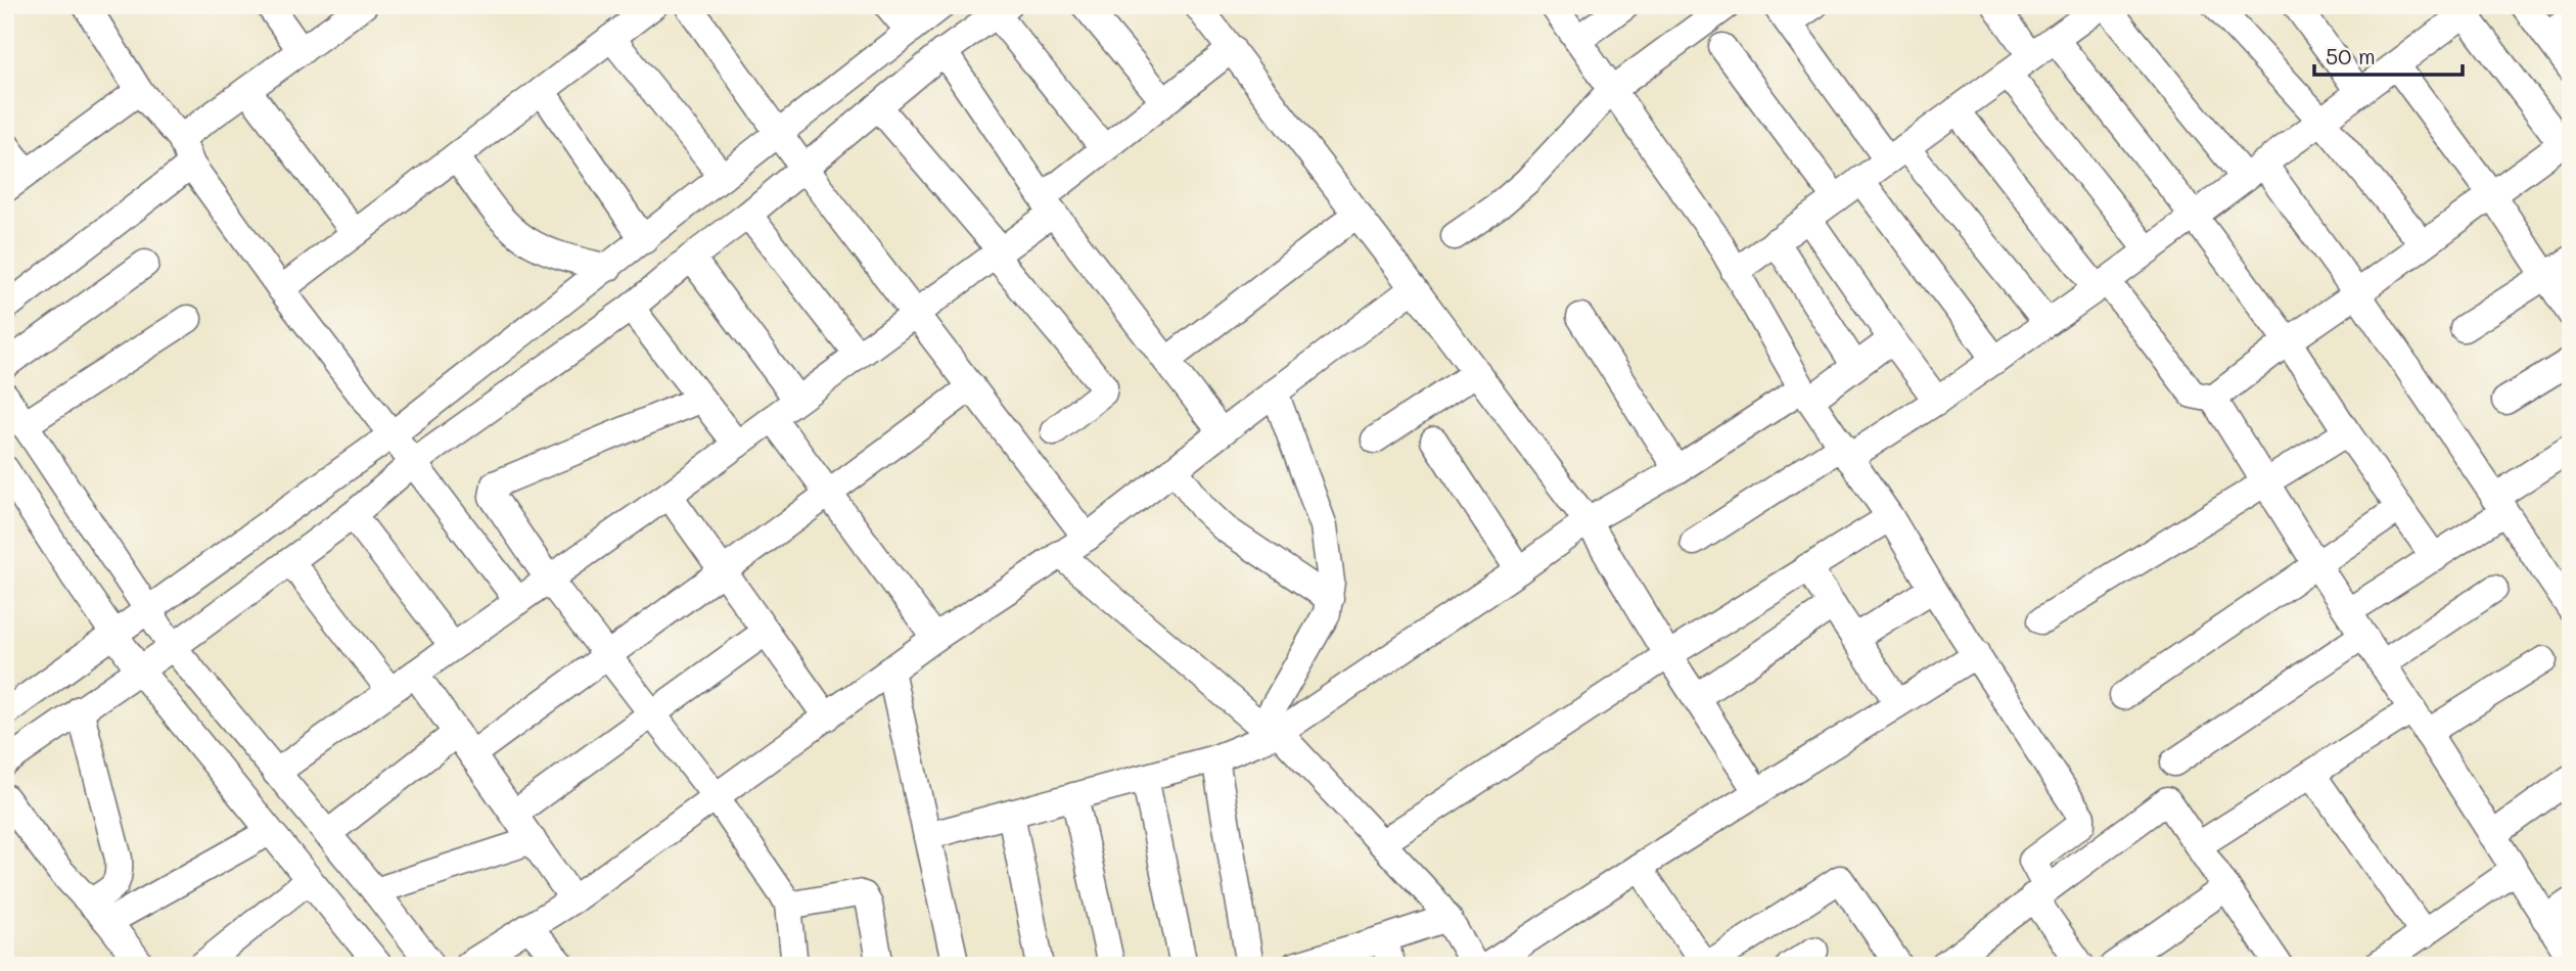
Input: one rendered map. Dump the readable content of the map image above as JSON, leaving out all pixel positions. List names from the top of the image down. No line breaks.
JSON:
{"scale_bar":"50 m"}
